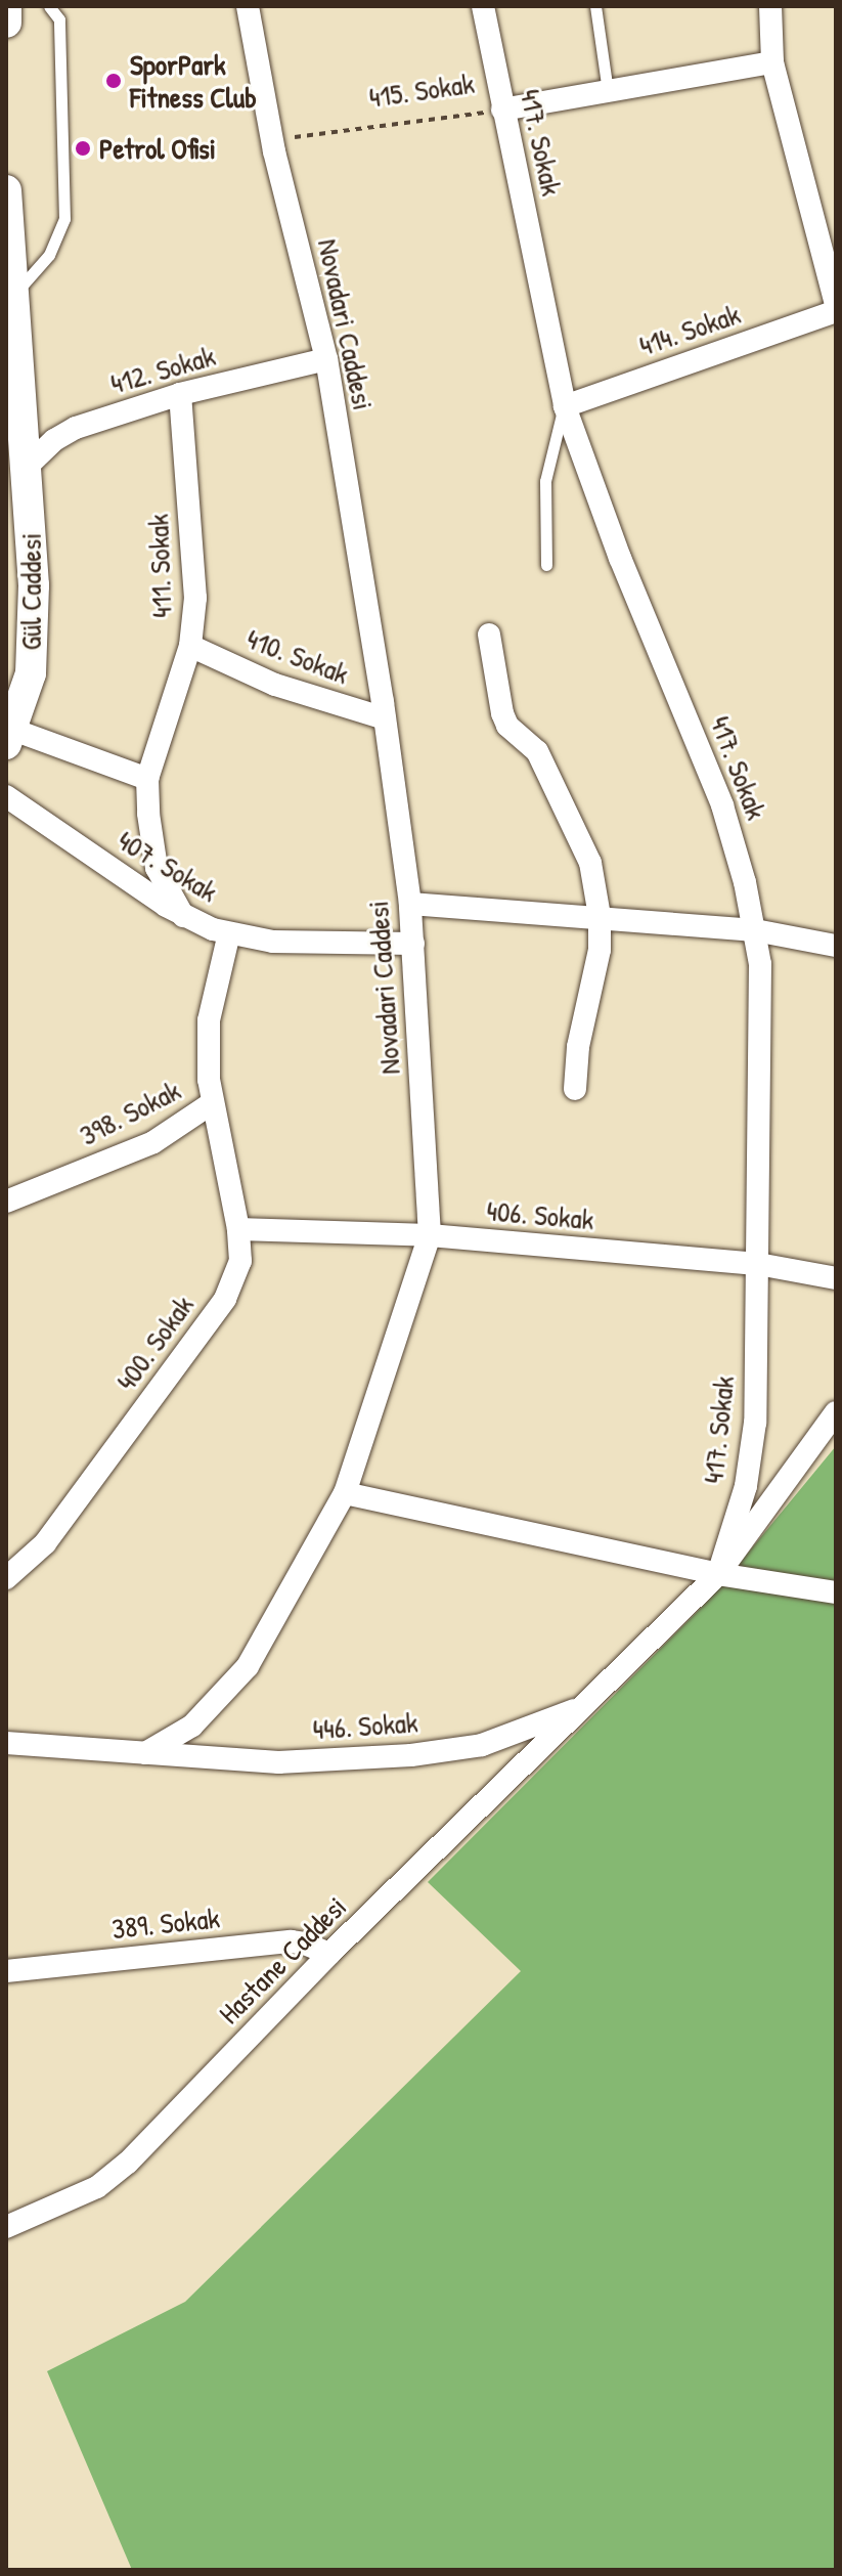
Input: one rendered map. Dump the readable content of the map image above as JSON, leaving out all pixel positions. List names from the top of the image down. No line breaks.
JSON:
{"streets":{"main road":["Gül Caddesi"],"street":["415. Sokak","417. Sokak","Novadari Caddesi","414. Sokak","412. Sokak","411. Sokak","410. Sokak","407. Sokak","398. Sokak","406. Sokak","400. Sokak","446. Sokak","389. Sokak","Hastane Caddesi"]},"crossings":[["415. Sokak","417. Sokak"],["415. Sokak","Novadari Caddesi"],["417. Sokak","414. Sokak"],["417. Sokak","406. Sokak"],["417. Sokak","Hastane Caddesi"],["Novadari Caddesi","412. Sokak"],["Novadari Caddesi","410. Sokak"],["Novadari Caddesi","407. Sokak"],["Novadari Caddesi","406. Sokak"],["Novadari Caddesi","446. Sokak"],["412. Sokak","411. Sokak"],["412. Sokak","Gül Caddesi"],["411. Sokak","410. Sokak"],["411. Sokak","407. Sokak"],["407. Sokak","398. Sokak"],["398. Sokak","400. Sokak"],["406. Sokak","400. Sokak"],["446. Sokak","Hastane Caddesi"],["389. Sokak","Hastane Caddesi"]],"places":["SporPark Fitness Club","Petrol Ofisi"]}
